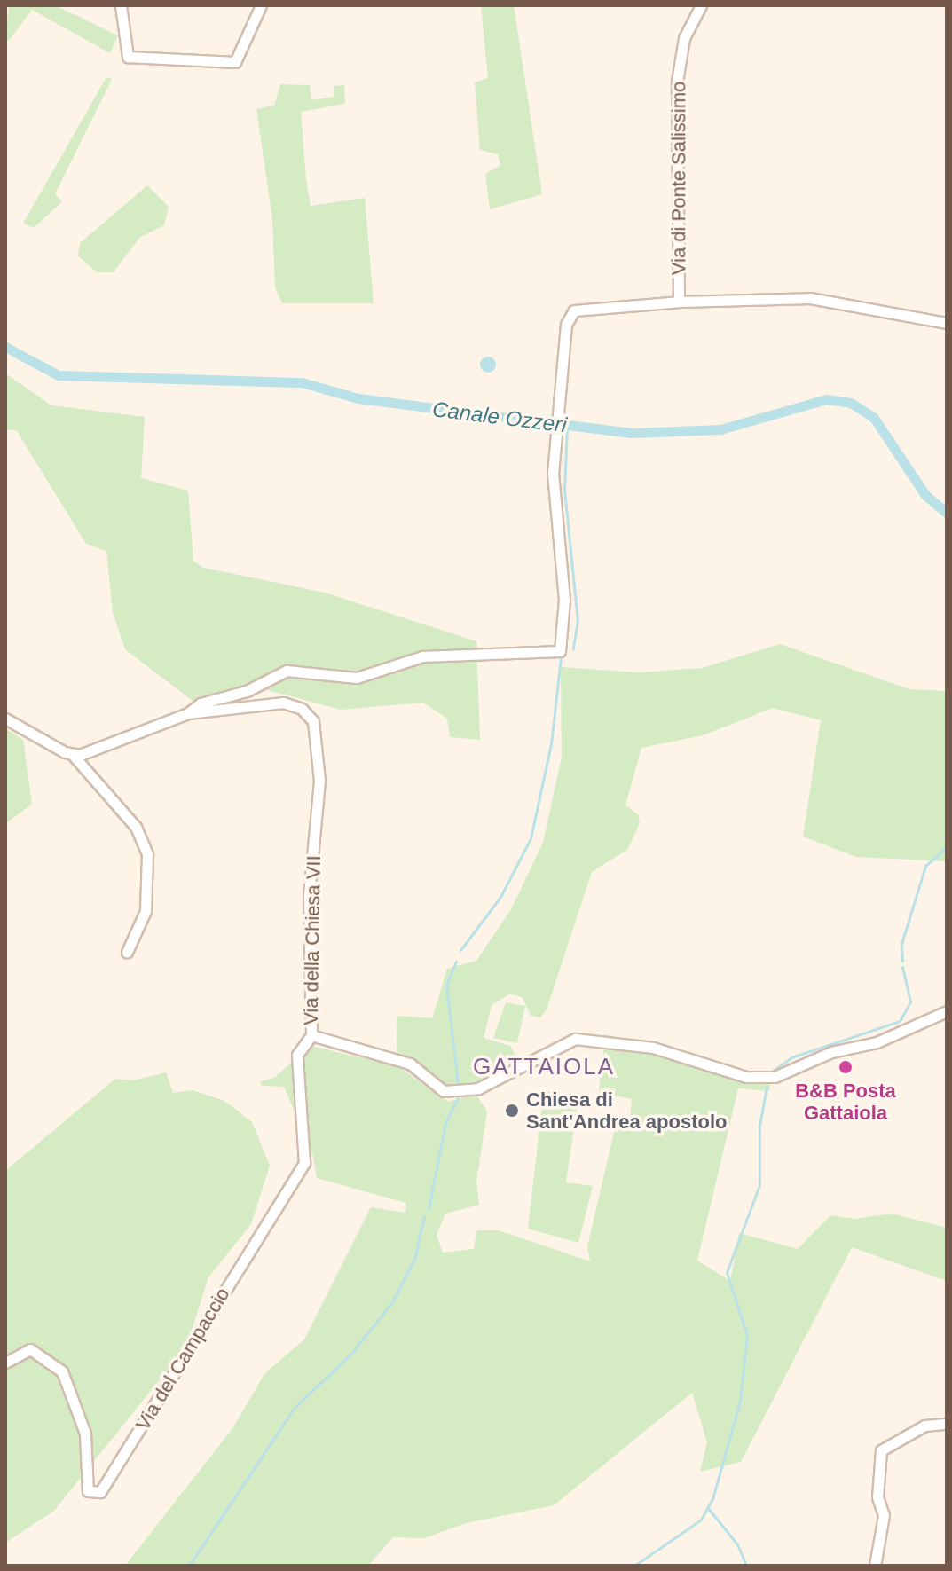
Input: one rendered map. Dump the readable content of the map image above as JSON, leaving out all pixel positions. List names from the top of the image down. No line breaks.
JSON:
{"streets":{"street":["Via di Ponte Salissimo","Via della Chiesa VII","Via del Campaccio"]},"crossings":[["Via di Ponte Salissimo","Via della Chiesa VII"],["Via della Chiesa VII","Via del Campaccio"]],"districts":["GATTAIOLA"],"water":["Canale Ozzeri"],"places":["B&B Posta Gattaiola","Chiesa di Sant'Andrea apostolo"]}
